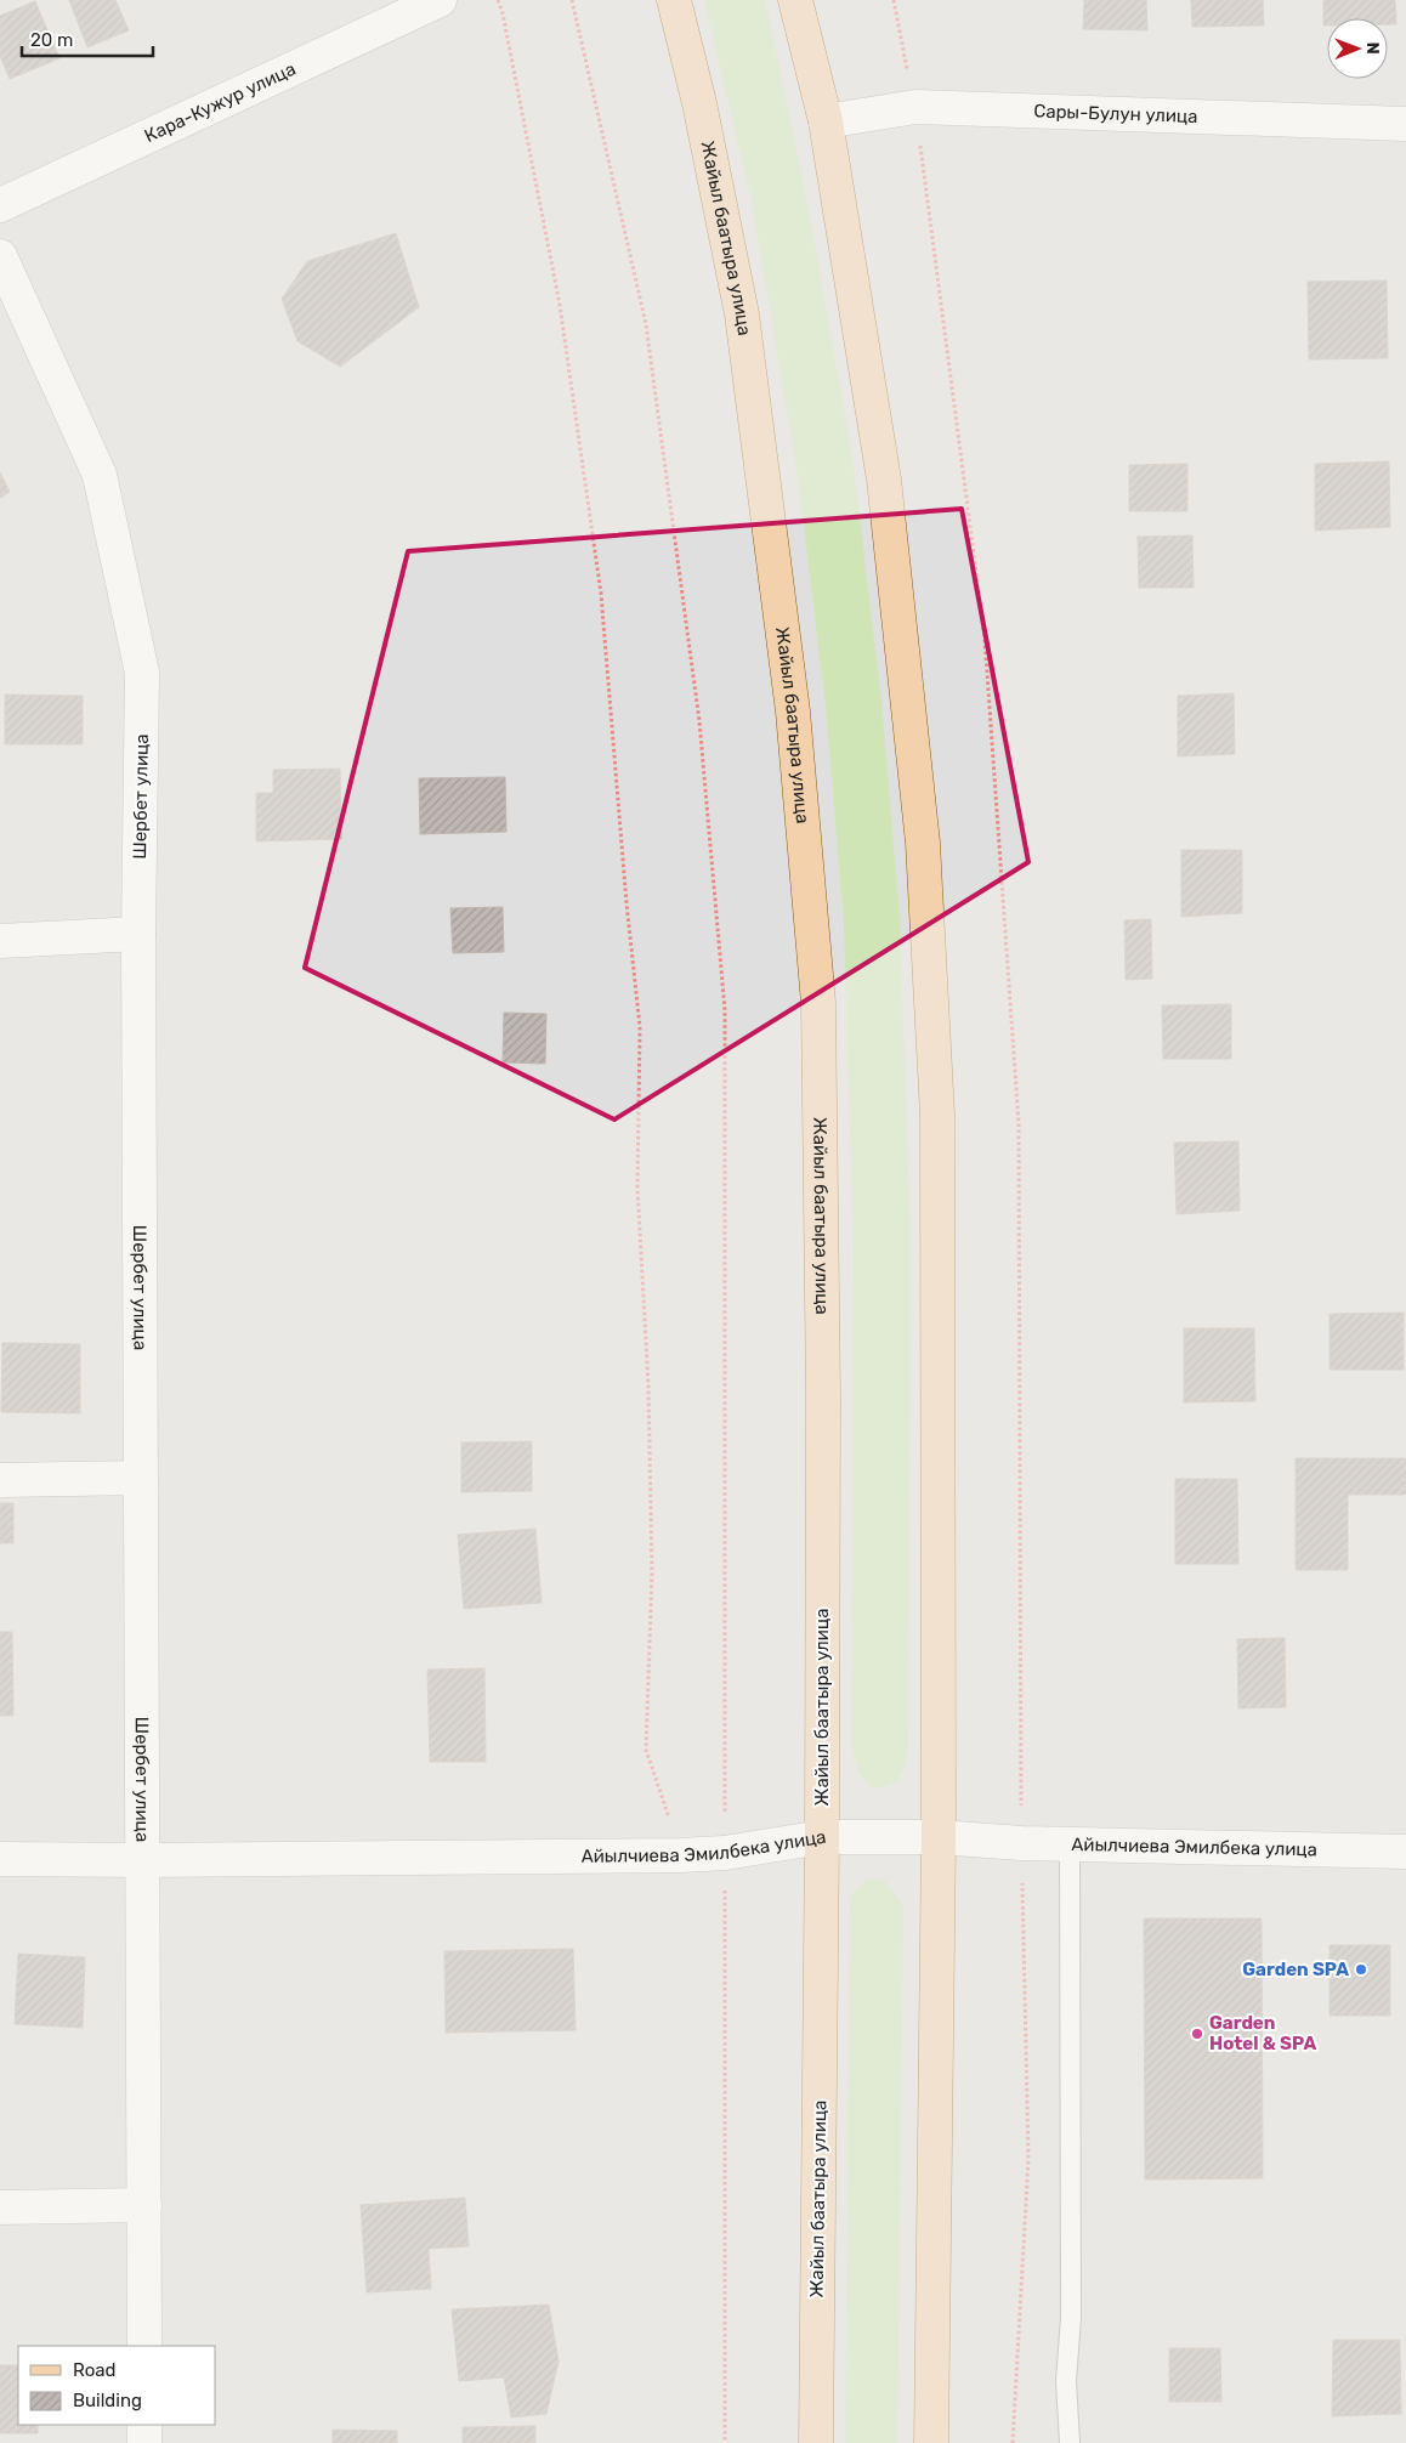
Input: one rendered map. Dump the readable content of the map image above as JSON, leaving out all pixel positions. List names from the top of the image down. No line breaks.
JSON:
{"streets":{"main road":["Жайыл баатыра улица"],"street":["Кара-Кужур улица","Сары-Булун улица","Шербет улица","Айылчиева Эмилбека улица"]},"crossings":[["Жайыл баатыра улица","Айылчиева Эмилбека улица"],["Шербет улица","Айылчиева Эмилбека улица"]],"places":["Garden SPA","Garden Hotel & SPA"],"legend":["Road","Building"],"scale_bar":"20 m","north":"right"}
